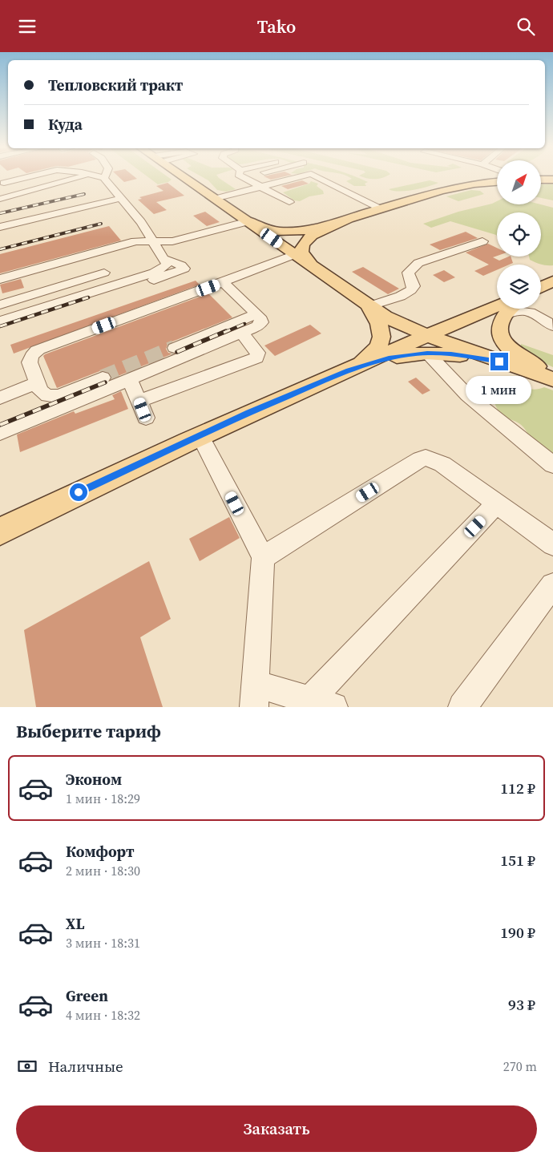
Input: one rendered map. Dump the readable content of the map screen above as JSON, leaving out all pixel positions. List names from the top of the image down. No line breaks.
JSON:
{"north":"top right","page":{"header":"Tako","banner":["Тепловский тракт","Куда"],"bubble":"1 мин","heading":"Выберите тариф","list":[{"name":"Эконом","note":"1 мин · 18:29","value":"112 ₽"},{"name":"Комфорт","note":"2 мин · 18:30","value":"151 ₽"},{"name":"XL","note":"3 мин · 18:31","value":"190 ₽"},{"name":"Green","note":"4 мин · 18:32","value":"93 ₽"}],"pay":["Наличные","270 m"],"buttons":"Заказать"}}
